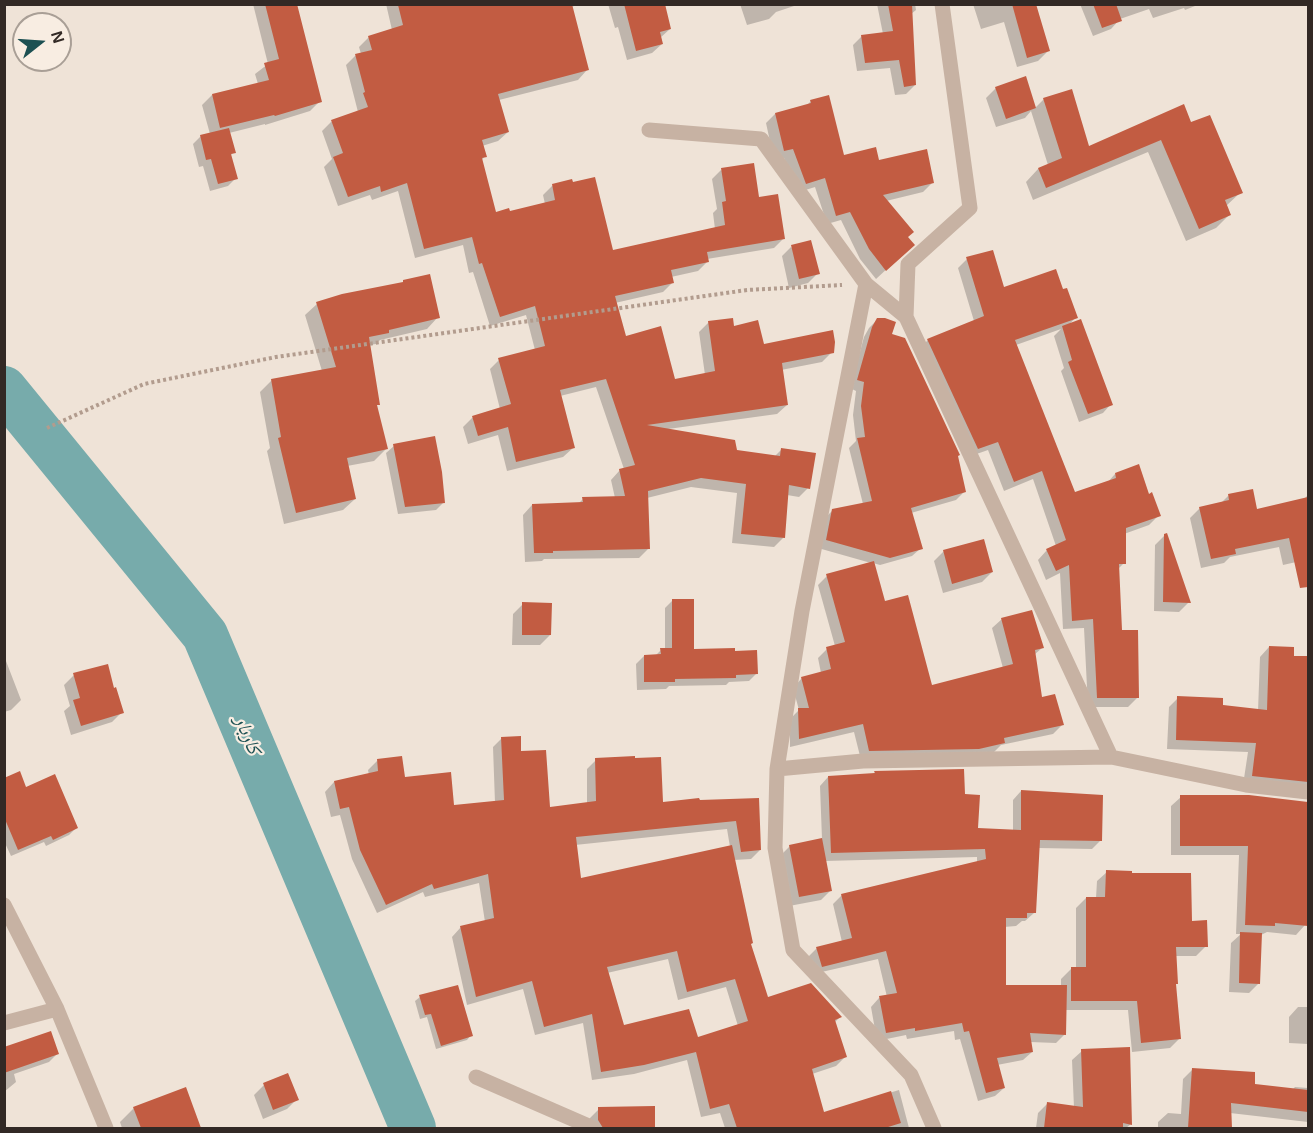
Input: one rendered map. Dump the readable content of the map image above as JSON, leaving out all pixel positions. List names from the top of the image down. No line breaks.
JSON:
{"water":["کاربار"],"north":"right"}
